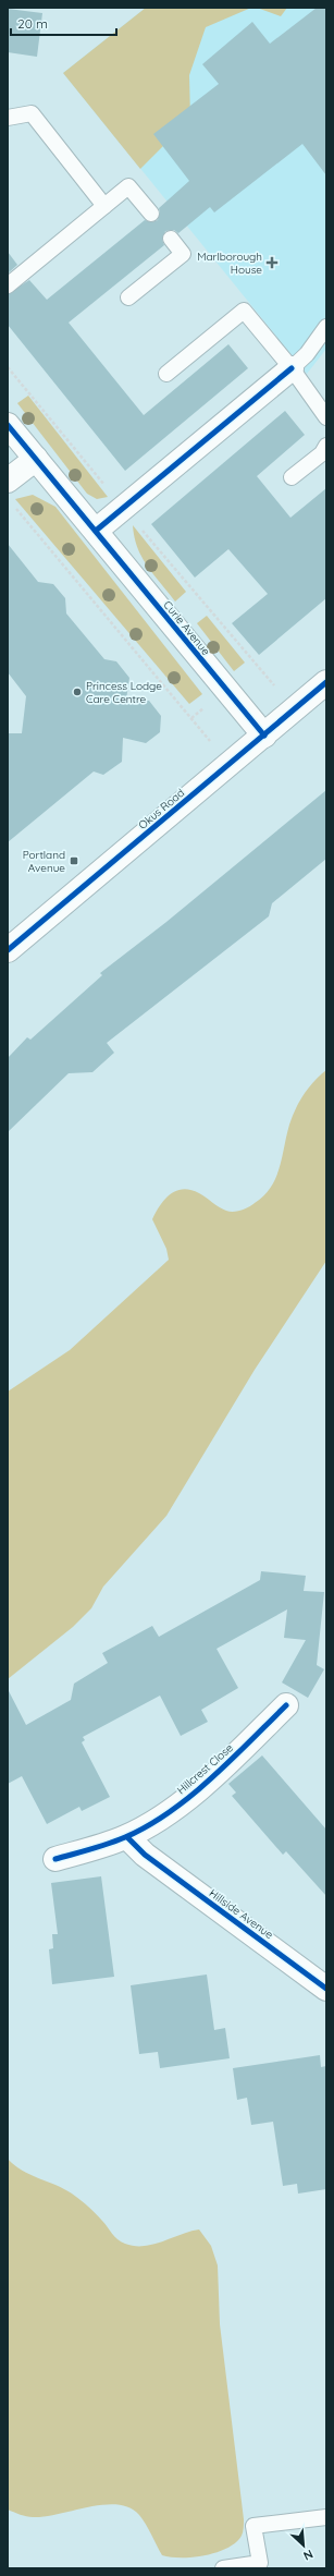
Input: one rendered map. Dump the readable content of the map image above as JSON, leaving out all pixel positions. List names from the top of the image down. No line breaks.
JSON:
{"streets":{"street":["Curie Avenue","Okus Road","Hillcrest Close","Hillside Avenue"]},"crossings":[["Curie Avenue","Okus Road"],["Hillcrest Close","Hillside Avenue"]],"places":{"health":["Marlborough House"],"other":["Princess Lodge Care Centre"],"transit":["Portland Avenue"]},"scale_bar":"20 m","north":"bottom right"}
